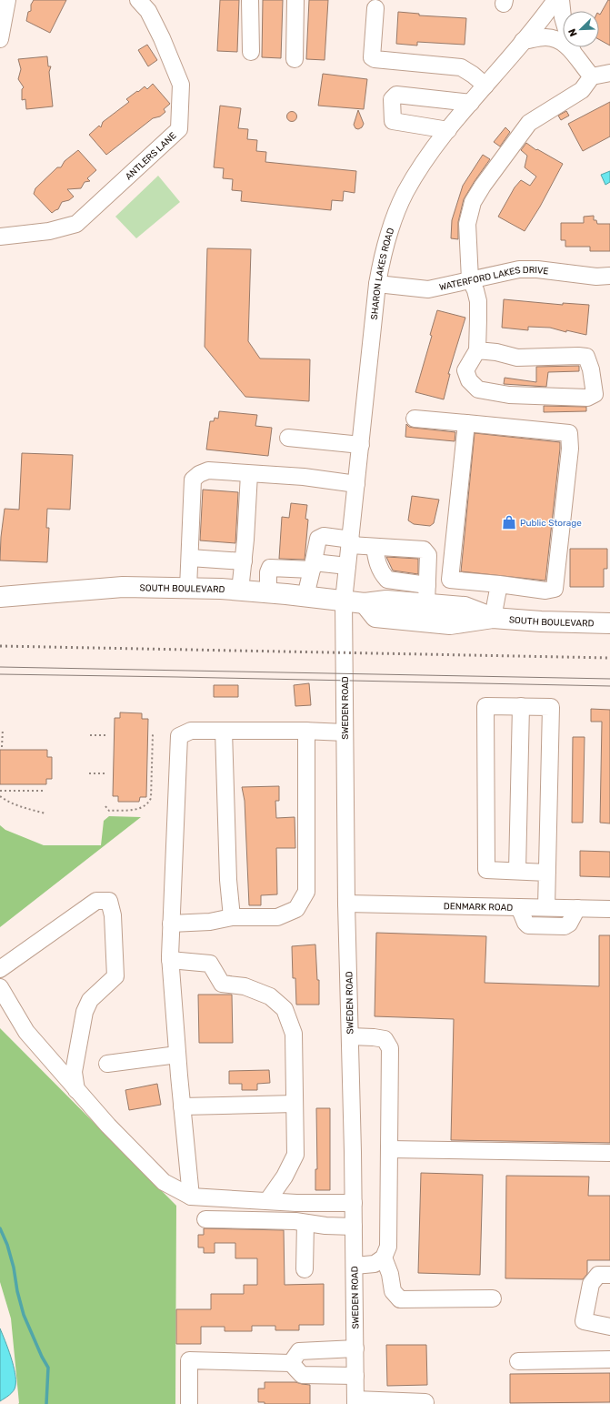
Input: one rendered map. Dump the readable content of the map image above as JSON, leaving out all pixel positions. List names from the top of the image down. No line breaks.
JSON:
{"streets":{"main road":["SOUTH BOULEVARD"],"street":["ANTLERS LANE","SHARON LAKES ROAD","WATERFORD LAKES DRIVE","SWEDEN ROAD","DENMARK ROAD"]},"crossings":[["SHARON LAKES ROAD","WATERFORD LAKES DRIVE"],["SHARON LAKES ROAD","SOUTH BOULEVARD"],["SHARON LAKES ROAD","SWEDEN ROAD"],["SOUTH BOULEVARD","SWEDEN ROAD"],["SWEDEN ROAD","DENMARK ROAD"]],"places":{"shop":["Public Storage"]},"north":"bottom left"}
